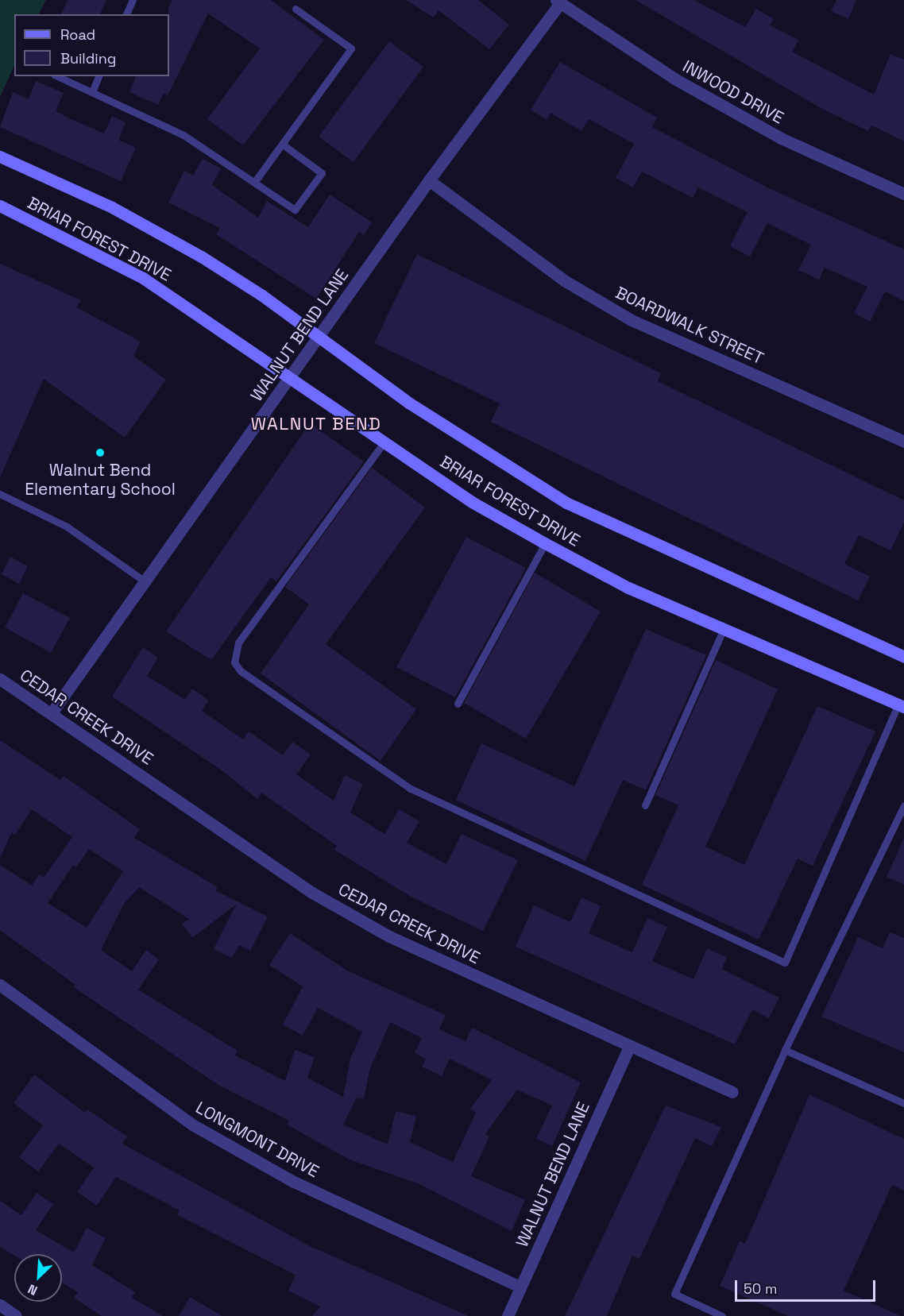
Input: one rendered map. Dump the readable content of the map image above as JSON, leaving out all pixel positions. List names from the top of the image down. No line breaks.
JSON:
{"streets":{"main road":["BRIAR FOREST DRIVE"],"street":["INWOOD DRIVE","BOARDWALK STREET","WALNUT BEND LANE","CEDAR CREEK DRIVE","LONGMONT DRIVE"]},"crossings":[["INWOOD DRIVE","WALNUT BEND LANE"],["BRIAR FOREST DRIVE","WALNUT BEND LANE"],["BOARDWALK STREET","WALNUT BEND LANE"],["WALNUT BEND LANE","CEDAR CREEK DRIVE"],["WALNUT BEND LANE","LONGMONT DRIVE"]],"districts":["WALNUT BEND"],"places":["Walnut Bend Elementary School"],"legend":["Road","Building"],"scale_bar":"50 m","north":"bottom left"}
